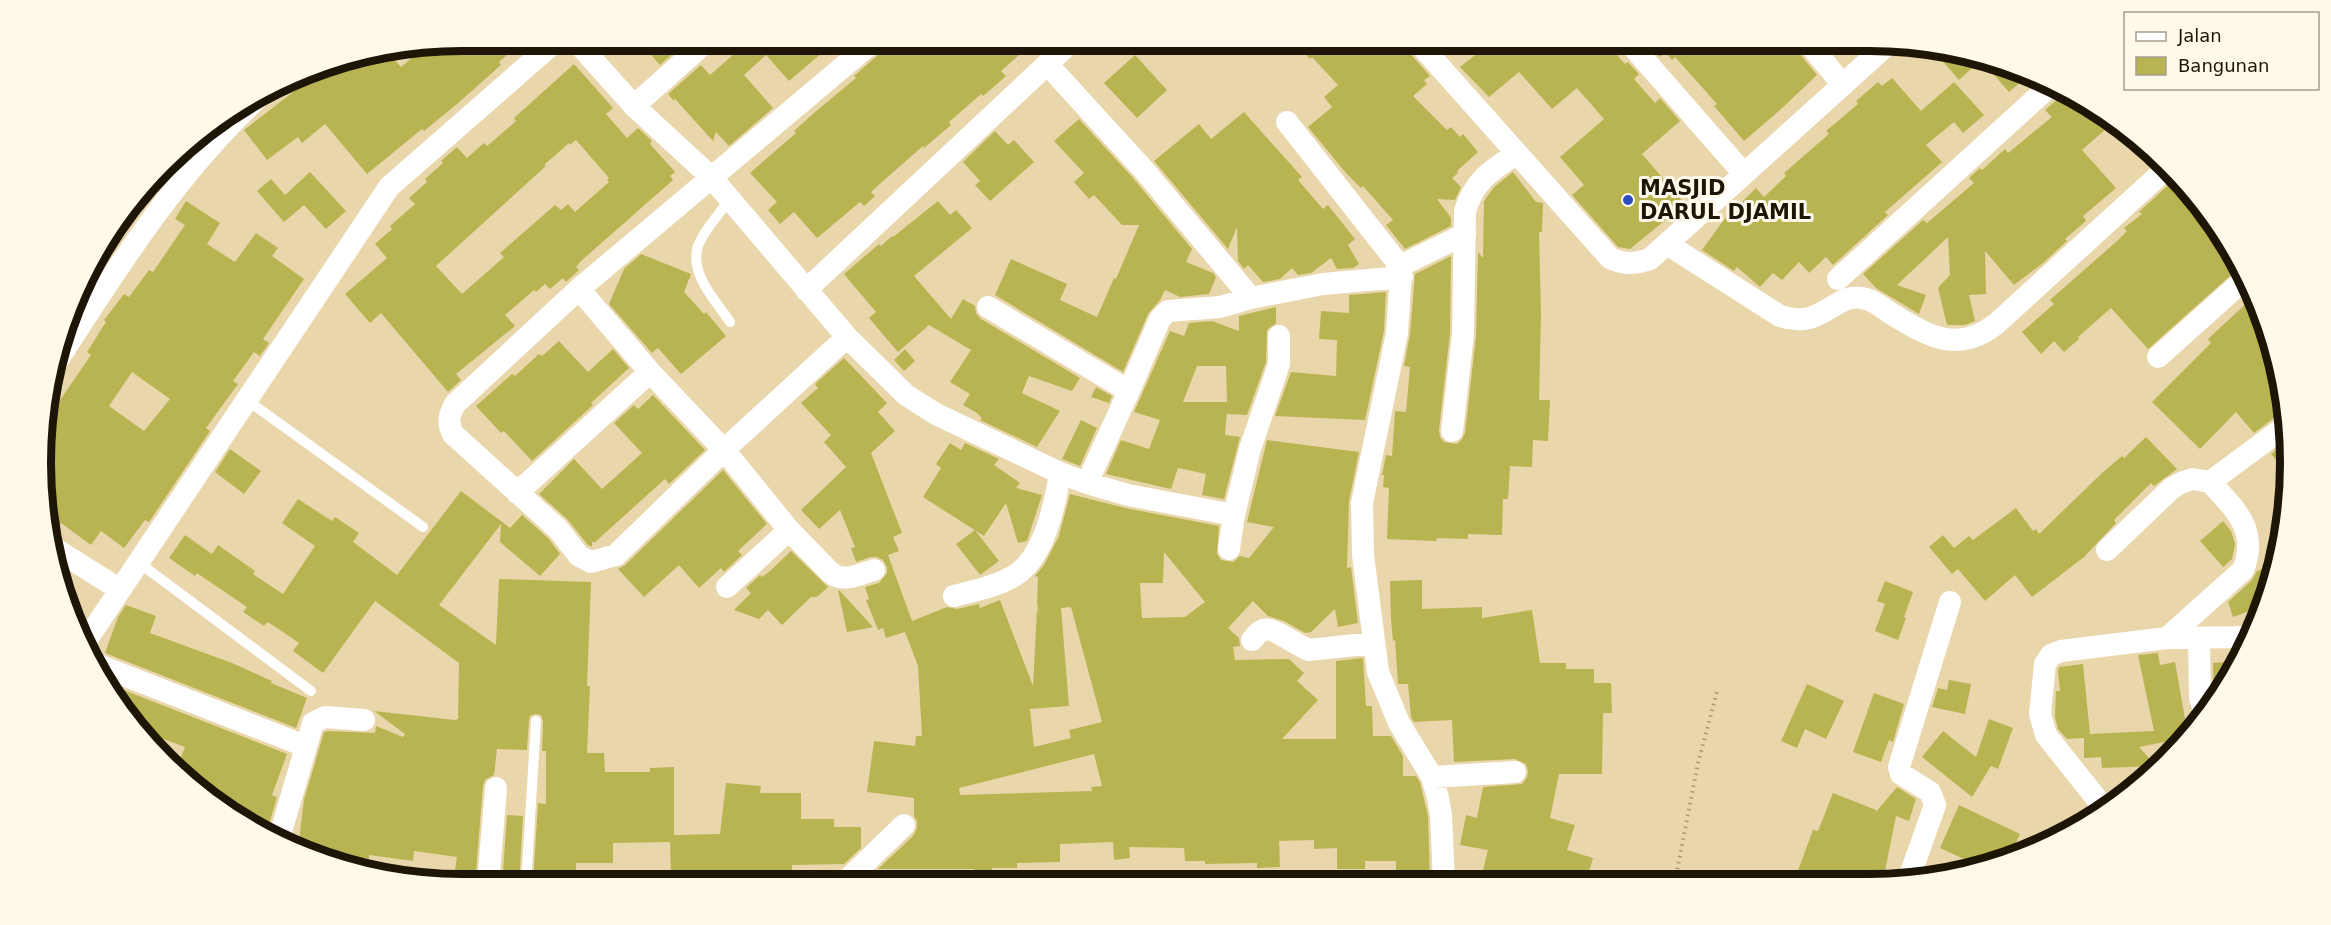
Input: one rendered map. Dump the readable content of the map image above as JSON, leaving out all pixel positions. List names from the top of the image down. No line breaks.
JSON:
{"places":["MASJID DARUL DJAMIL"],"legend":["Jalan","Bangunan"]}
